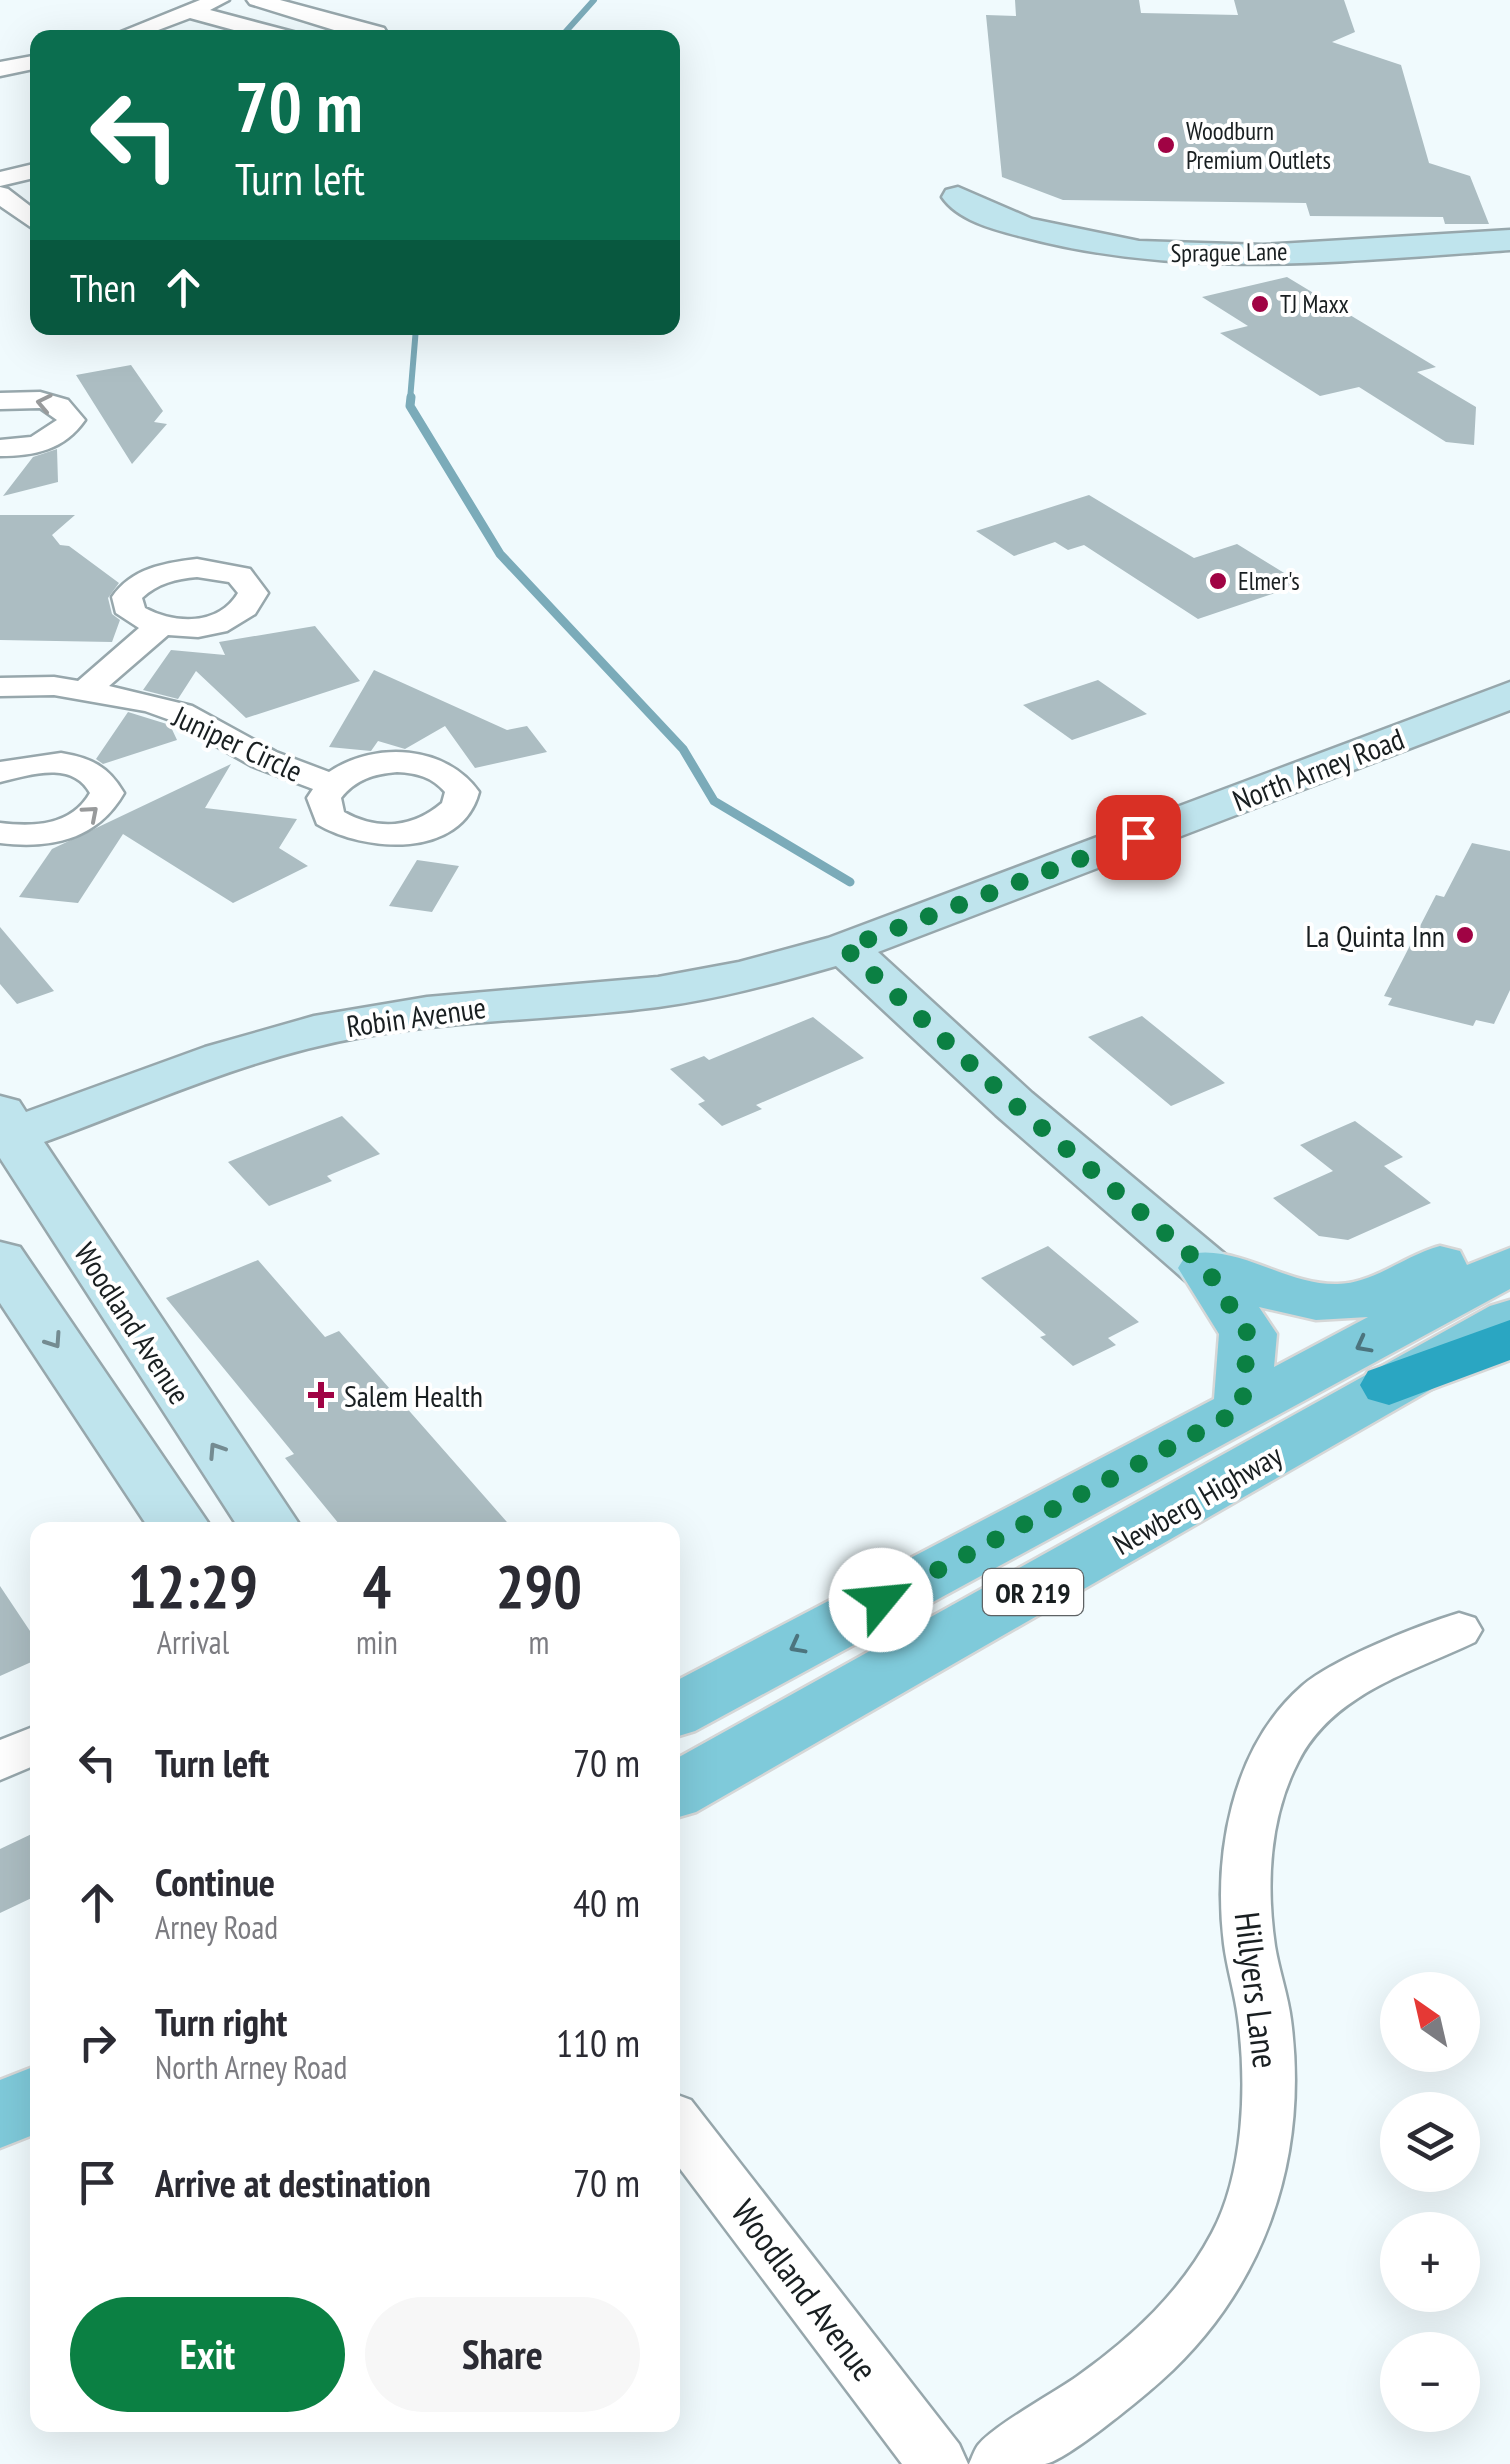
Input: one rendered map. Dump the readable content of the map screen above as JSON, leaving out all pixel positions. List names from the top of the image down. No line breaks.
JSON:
{"streets":{"main road":["Sprague Lane","North Arney Road","Robin Avenue","Woodland Avenue","Newberg Highway","OR 219"],"street":["Juniper Circle","Hillyers Lane"]},"crossings":[["North Arney Road","Robin Avenue"],["Robin Avenue","Woodland Avenue"]],"places":{"other":["Woodburn Premium Outlets","TJ Maxx","Elmer's","La Quinta Inn"],"health":["Salem Health"]},"north":"top left","page":{"turn":["70 m","Turn left"],"then":"Then","eta":["12:29","Arrival","4","min","290","m"],"list":[{"name":"Turn left","value":"70 m"},{"name":"Continue","note":"Arney Road","value":"40 m"},{"name":"Turn right","note":"North Arney Road","value":"110 m"},{"name":"Arrive at destination","value":"70 m"}],"map_buttons":["+","−"],"buttons":["Exit","Share"]}}
